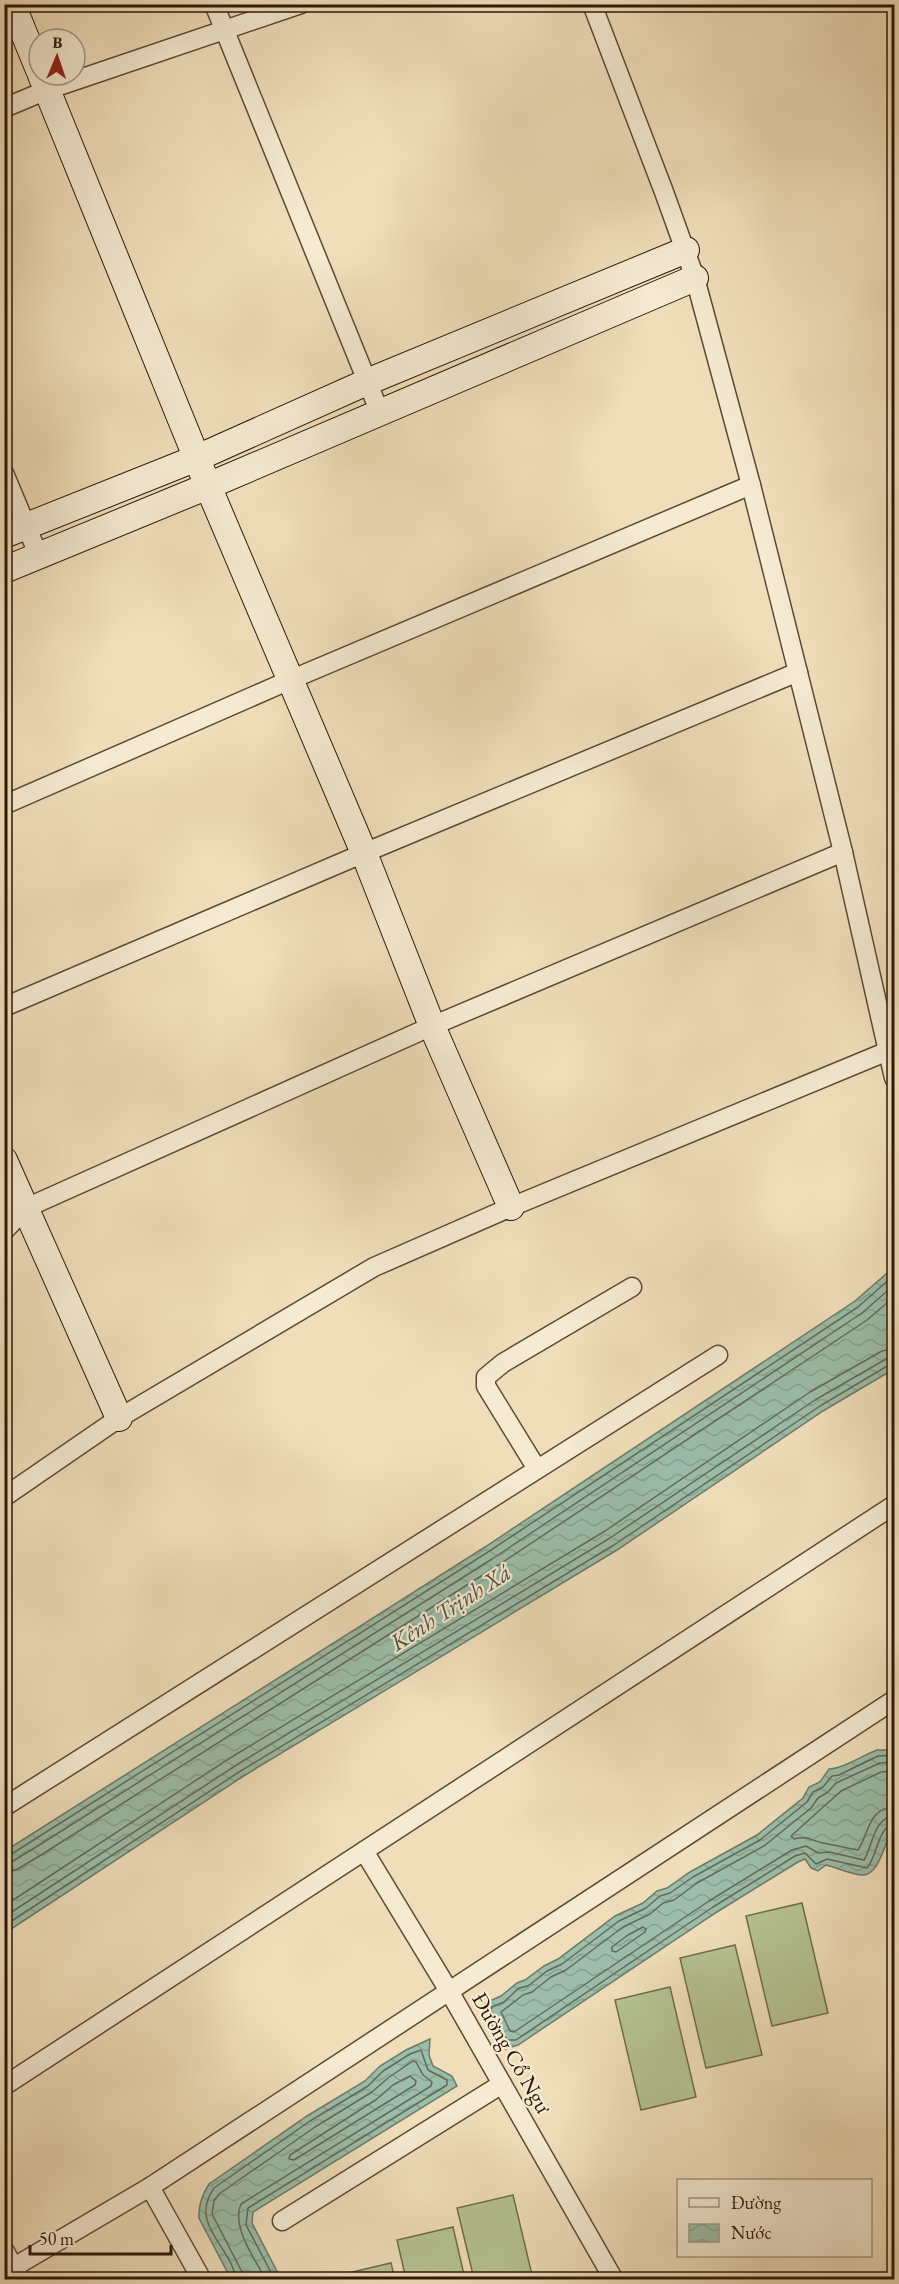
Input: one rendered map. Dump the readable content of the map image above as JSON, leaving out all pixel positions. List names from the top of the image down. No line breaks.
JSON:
{"streets":{"street":["Đường Cổ Ngư"]},"water":["Kênh Trịnh Xá"],"legend":["Đường","Nước"],"scale_bar":"50 m","north":"top"}
